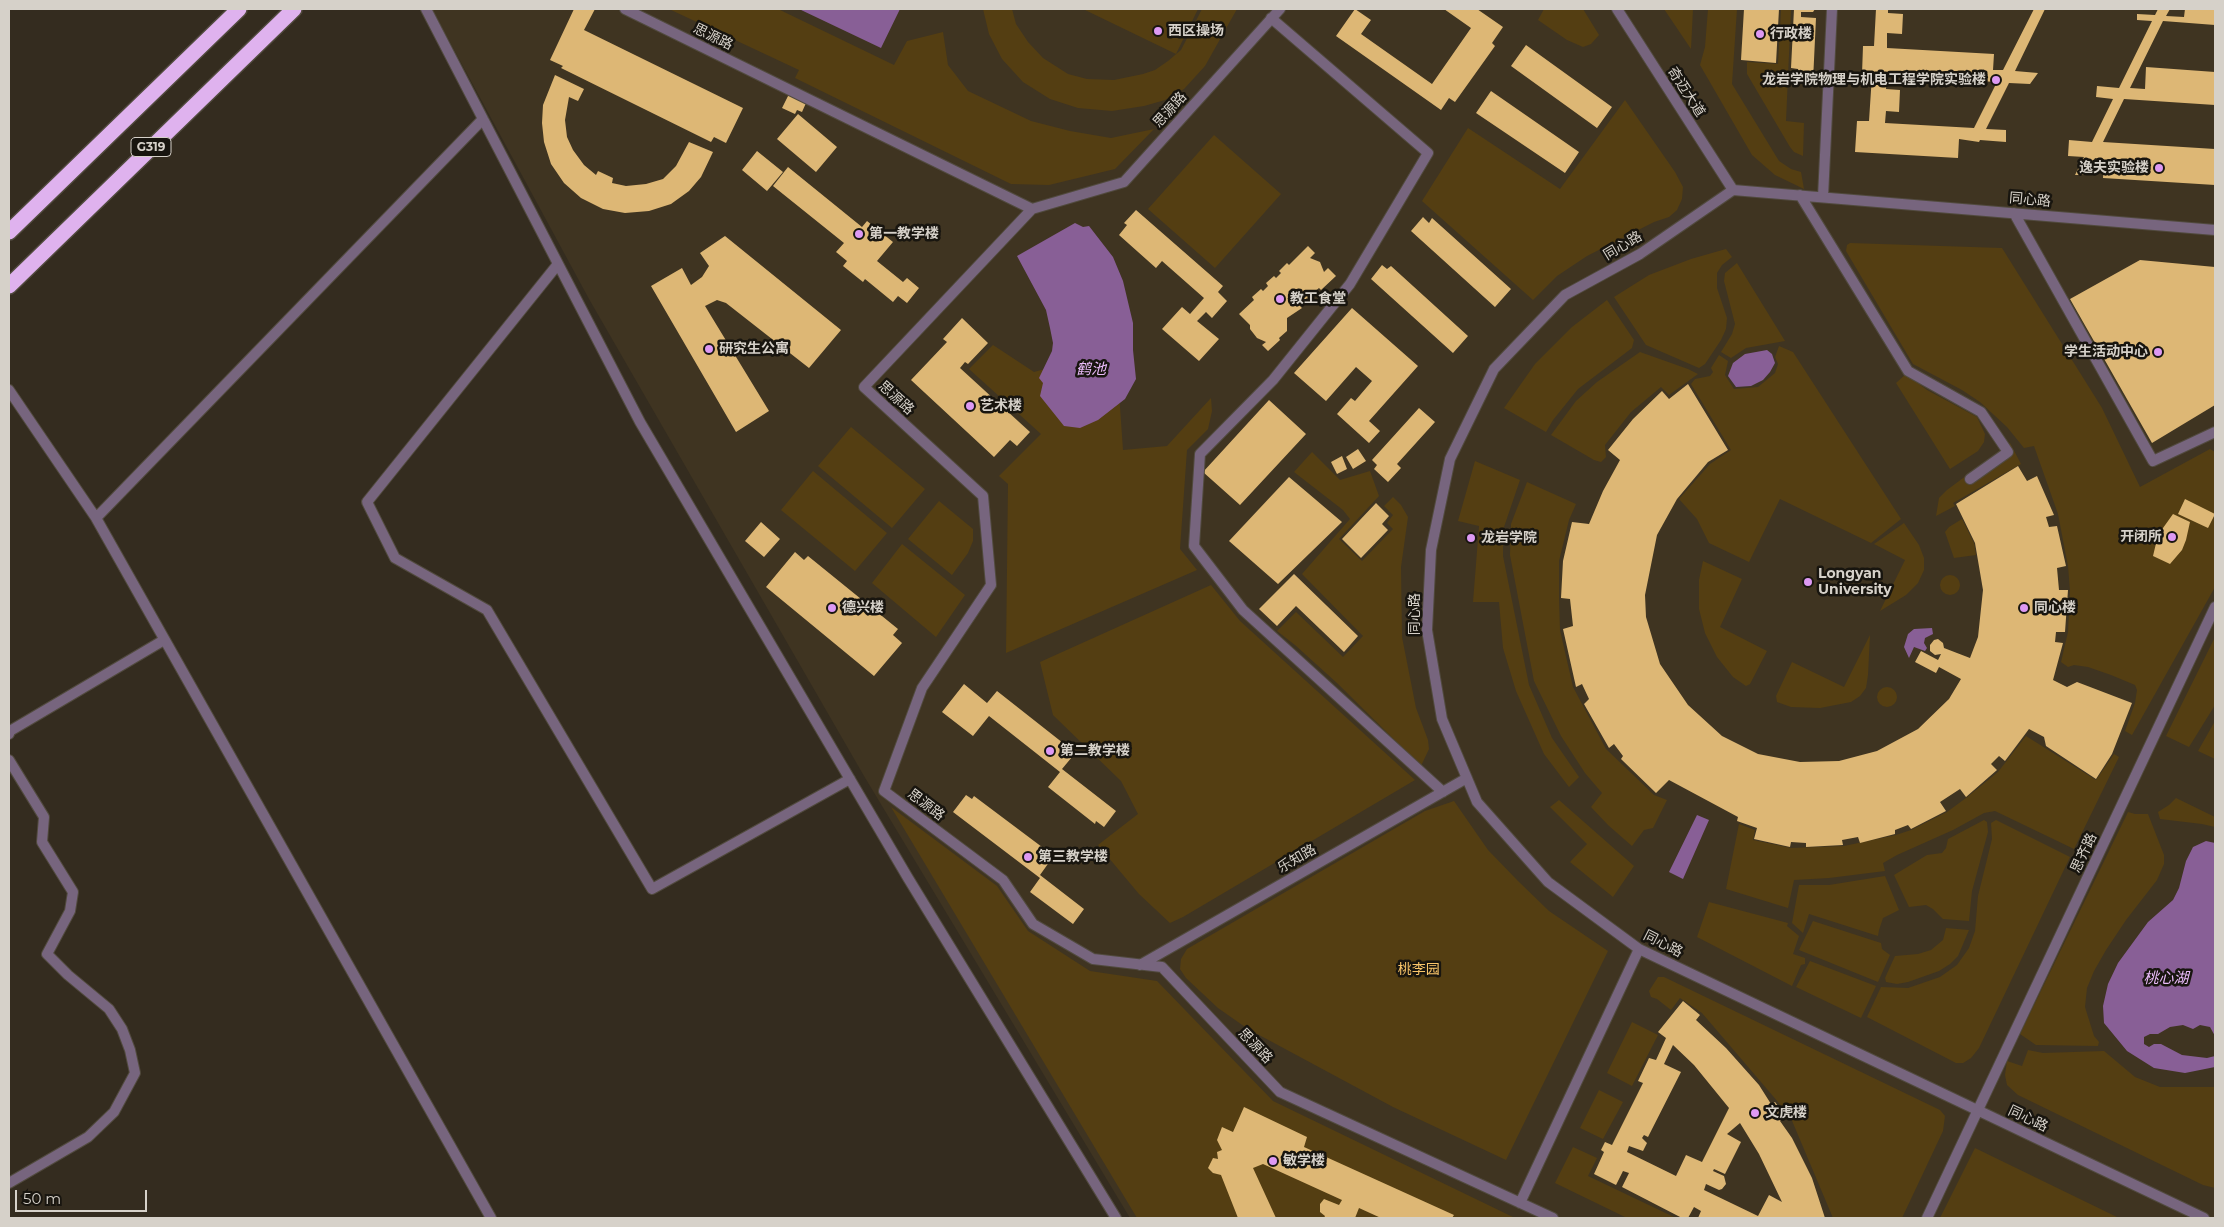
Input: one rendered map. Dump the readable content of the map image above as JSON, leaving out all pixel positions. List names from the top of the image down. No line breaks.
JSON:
{"streets":{"highway":["G319"],"street":["思源路","奇迈大道","同心路","思齐路","乐知路"]},"crossings":[["思源路","乐知路"],["奇迈大道","同心路"],["同心路","思齐路"],["同心路","乐知路"]],"water":["鹤池","桃心湖"],"parks":["桃李园"],"places":["西区操场","行政楼","龙岩学院物理与机电工程学院实验楼","逸夫实验楼","第一教学楼","教工食堂","研究生公寓","学生活动中心","艺术楼","开闭所","龙岩学院","Longyan University","德兴楼","同心楼","第二教学楼","第三教学楼","文虎楼","敏学楼"],"scale_bar":"50 m"}
